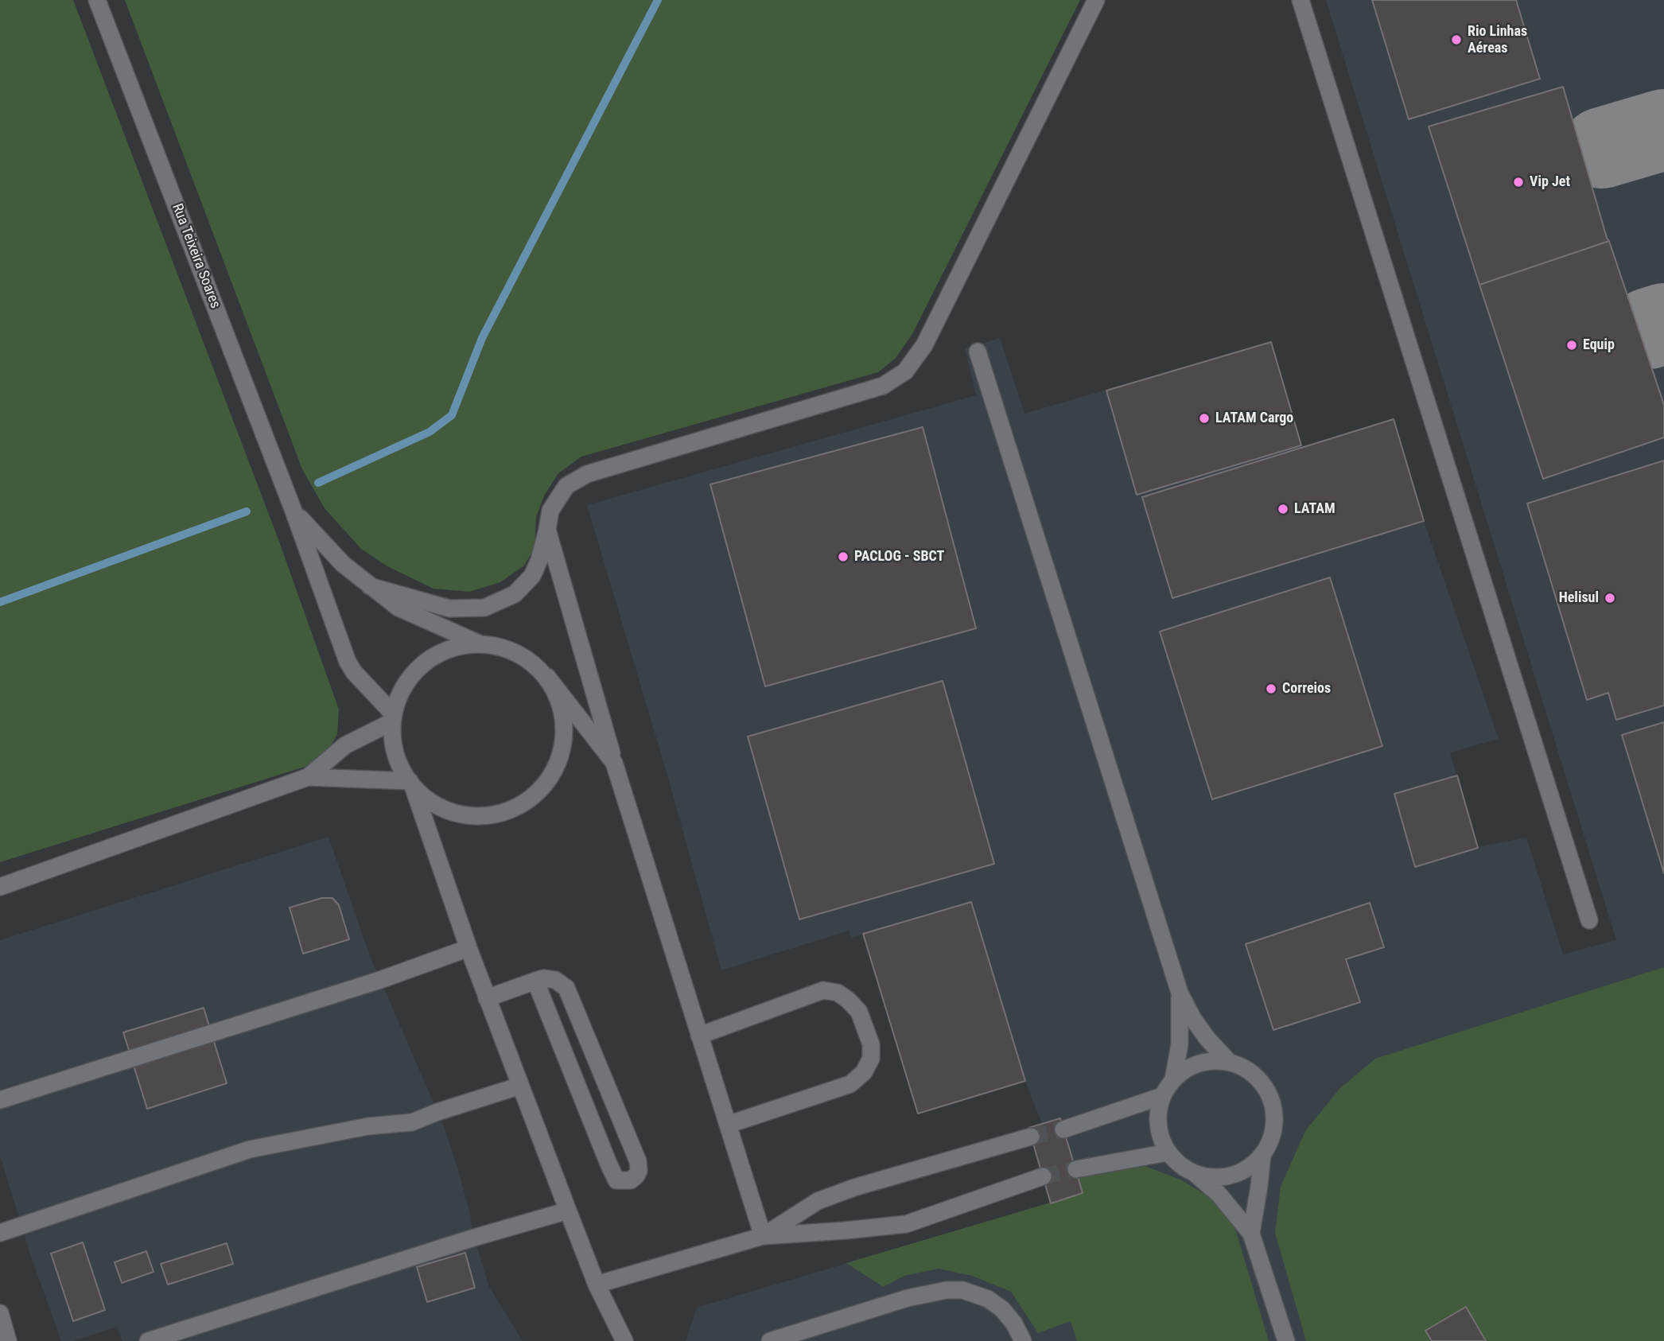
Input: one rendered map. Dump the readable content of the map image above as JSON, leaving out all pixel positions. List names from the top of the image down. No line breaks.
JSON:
{"streets":{"street":["Rua Teixeira Soares"]},"places":["Rio Linhas Aéreas","Vip Jet","Equip","LATAM Cargo","LATAM","PACLOG - SBCT","Helisul","Correios"]}
